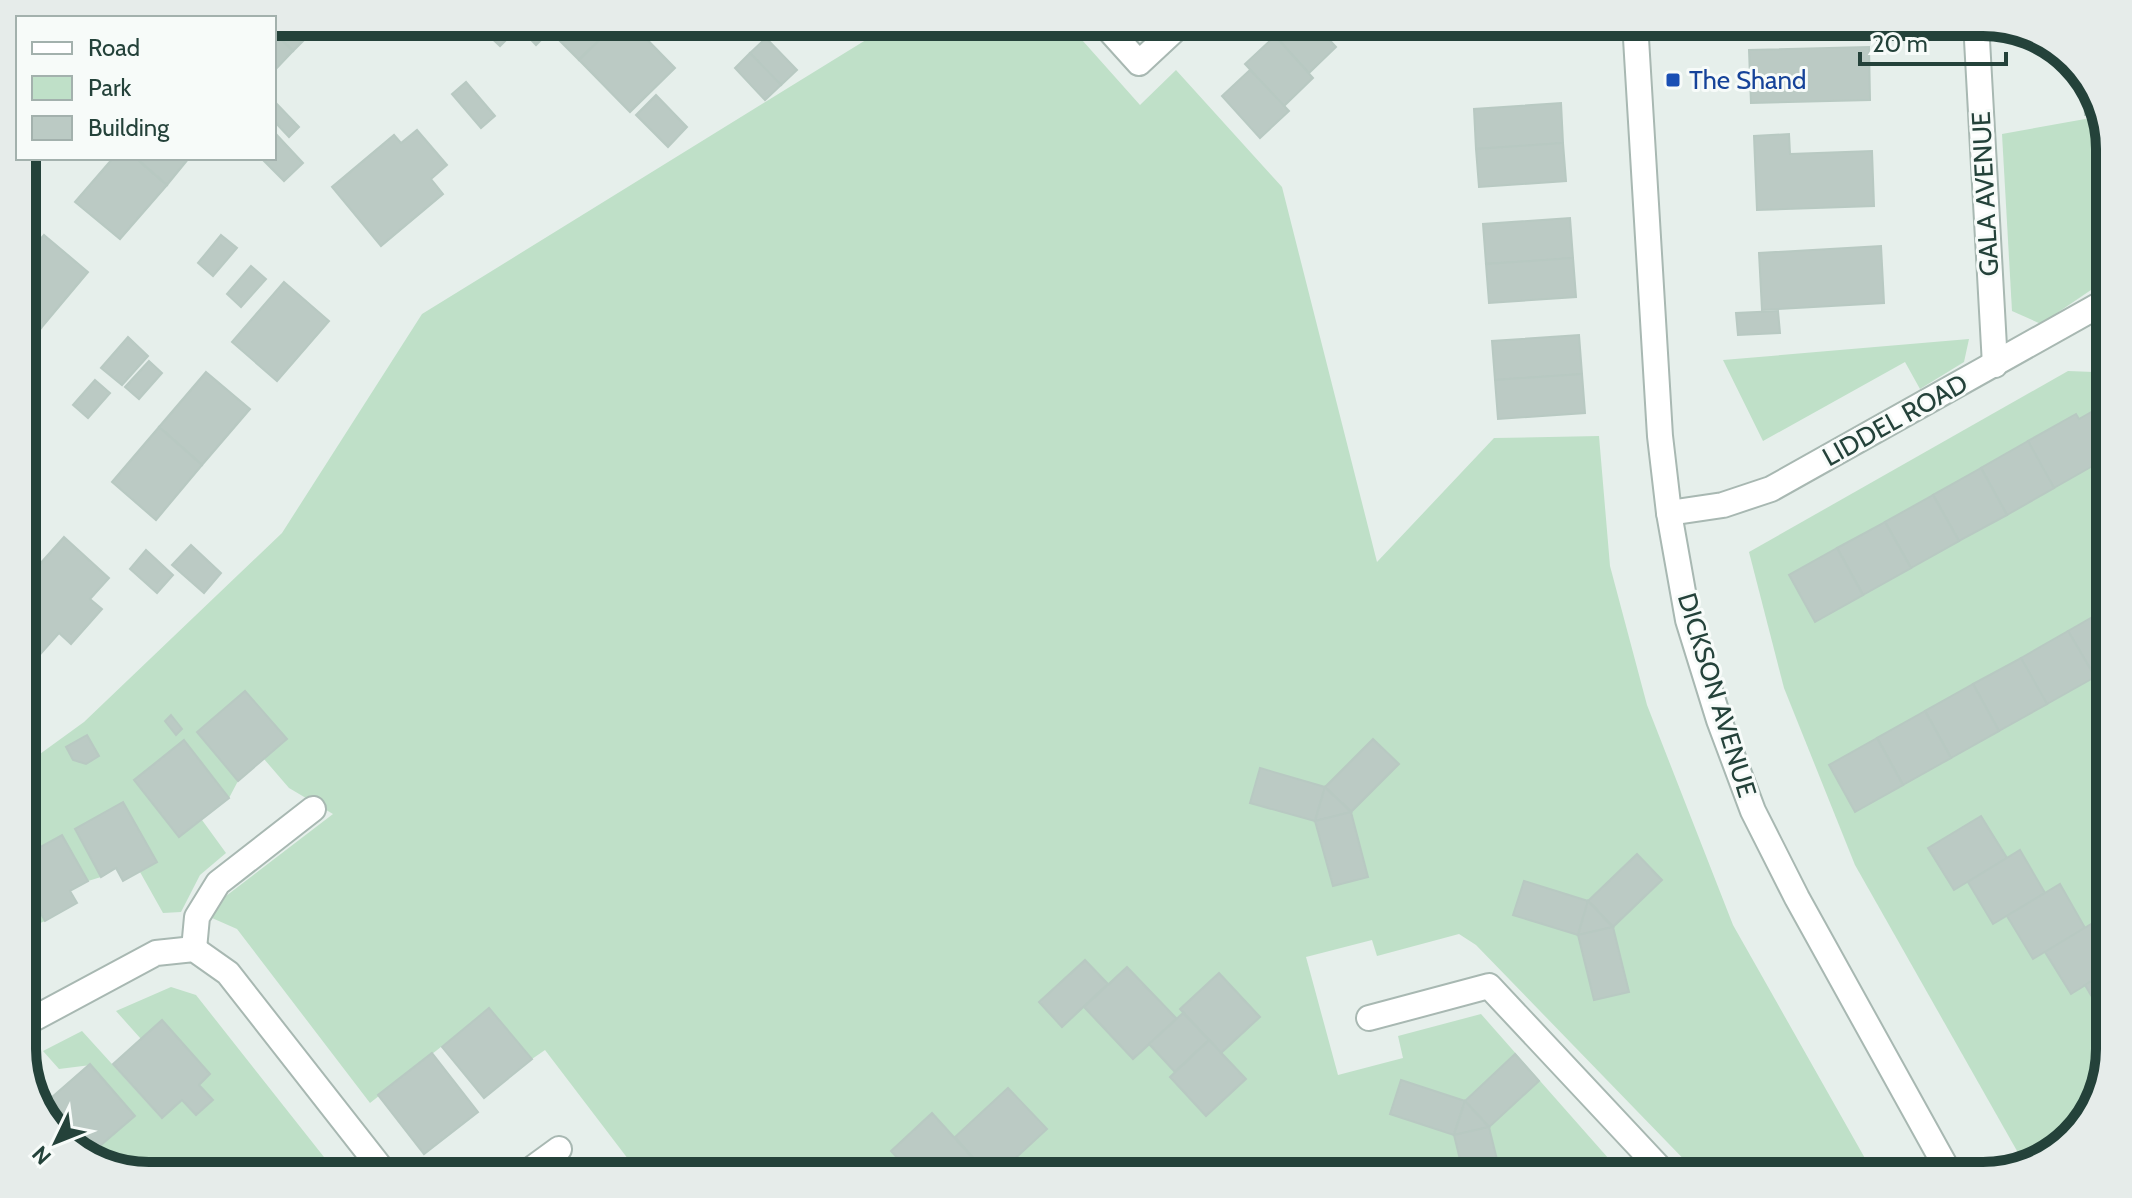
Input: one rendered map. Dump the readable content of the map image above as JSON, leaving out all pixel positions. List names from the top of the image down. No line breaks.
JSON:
{"streets":{"street":["GALA AVENUE","LIDDEL ROAD","DICKSON AVENUE"]},"crossings":[["GALA AVENUE","LIDDEL ROAD"],["LIDDEL ROAD","DICKSON AVENUE"]],"places":{"transit":["The Shand"]},"legend":["Road","Park","Building"],"scale_bar":"20 m","north":"bottom left"}
